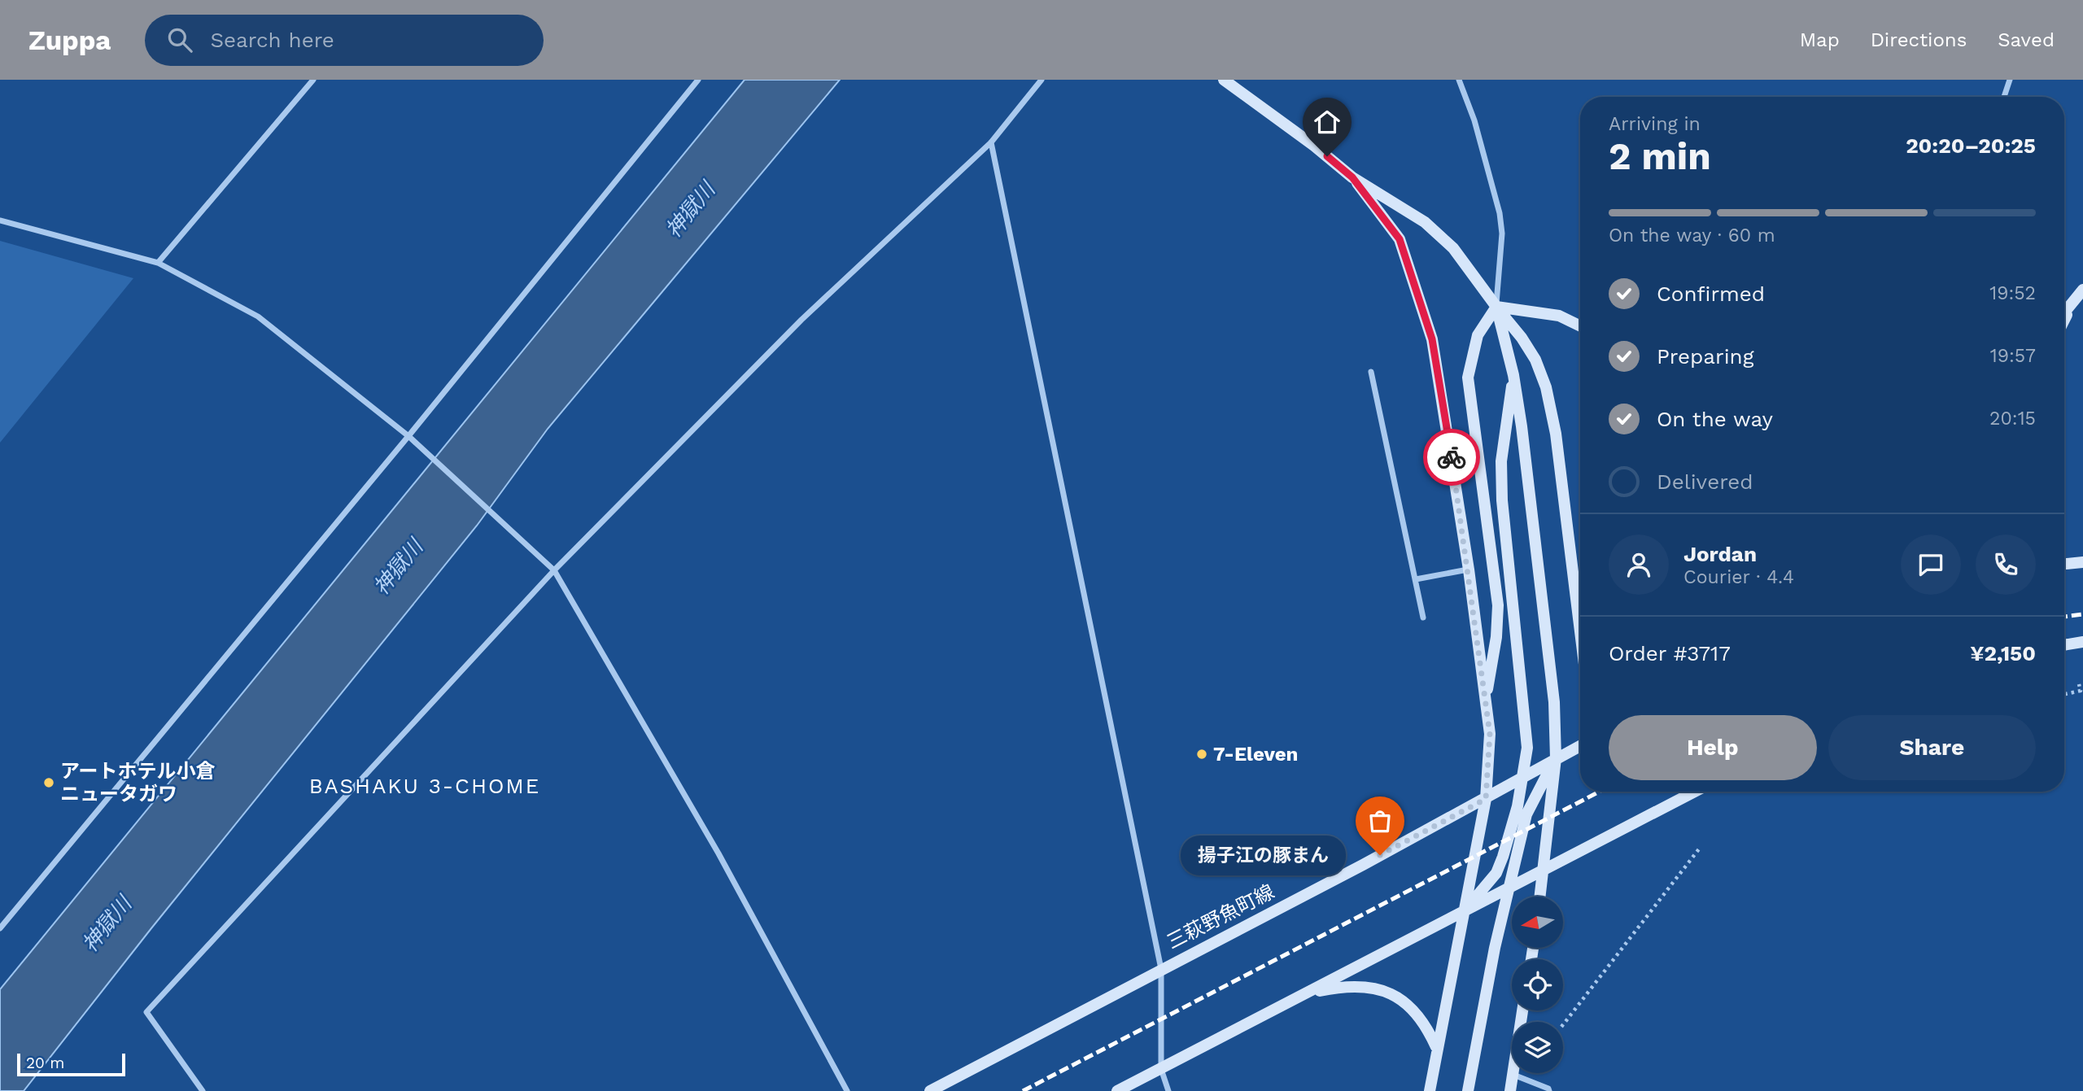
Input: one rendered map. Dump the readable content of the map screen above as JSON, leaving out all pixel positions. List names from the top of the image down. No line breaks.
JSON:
{"streets":{"street":["三萩野魚町線"]},"districts":["BASHAKU 3-CHOME"],"water":["神獄川"],"places":["7-Eleven","アートホテル小倉 ニュータガワ","揚子江の豚まん"],"scale_bar":"20 m","north":"left","page":{"header":"Zuppa","search":"Search here","nav":["Map","Directions","Saved"],"heading":["2 min","Arriving in","20:20–20:25"],"panel":["Jordan","Courier · 4.4","Order #3717","¥2,150"],"bar":"On the way · 60 m","list":[["Confirmed","19:52"],["Preparing","19:57"],["On the way","20:15"],"Delivered"],"buttons":["Help","Share"],"bubble":"揚子江の豚まん","scale":"20 m"}}
